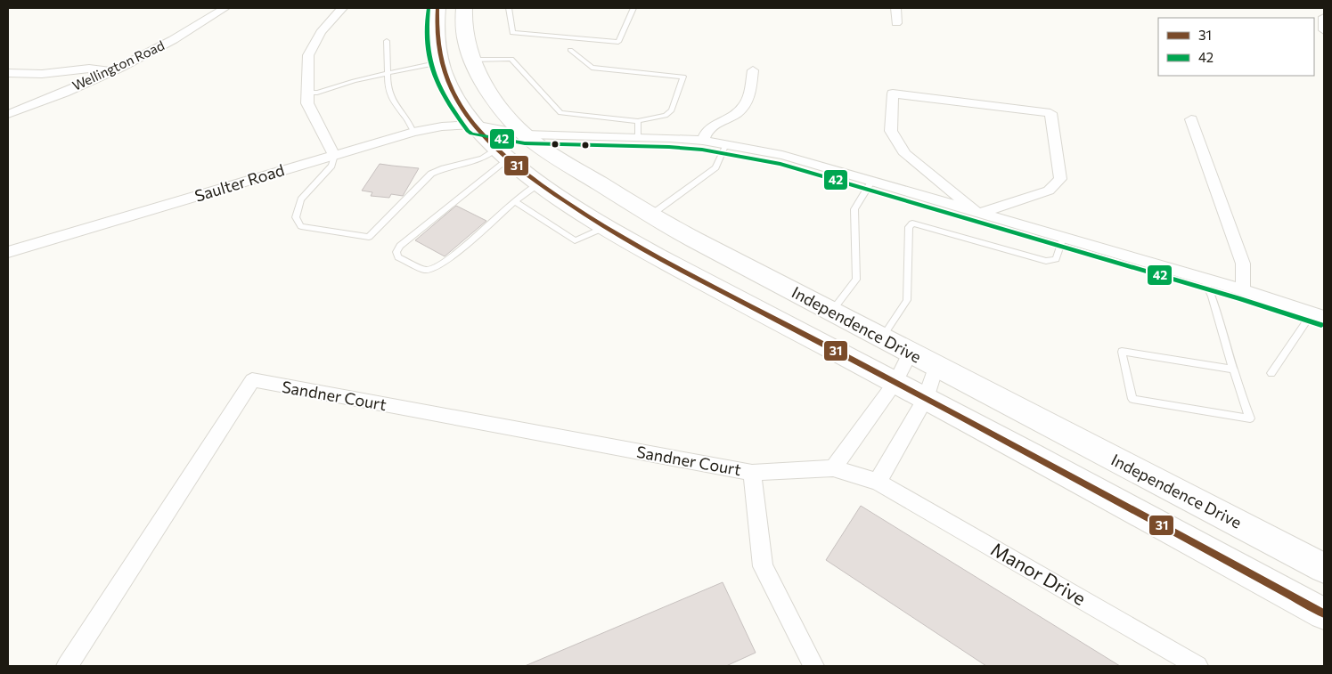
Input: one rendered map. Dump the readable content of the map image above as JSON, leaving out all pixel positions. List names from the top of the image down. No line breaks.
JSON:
{"streets":{"main road":["Independence Drive"],"street":["Wellington Road","Saulter Road","Sandner Court","Manor Drive"]},"crossings":[["Saulter Road","Independence Drive"],["Sandner Court","Manor Drive"]],"lines":["transit line 31","transit line 42"],"legend":["31","42"]}
